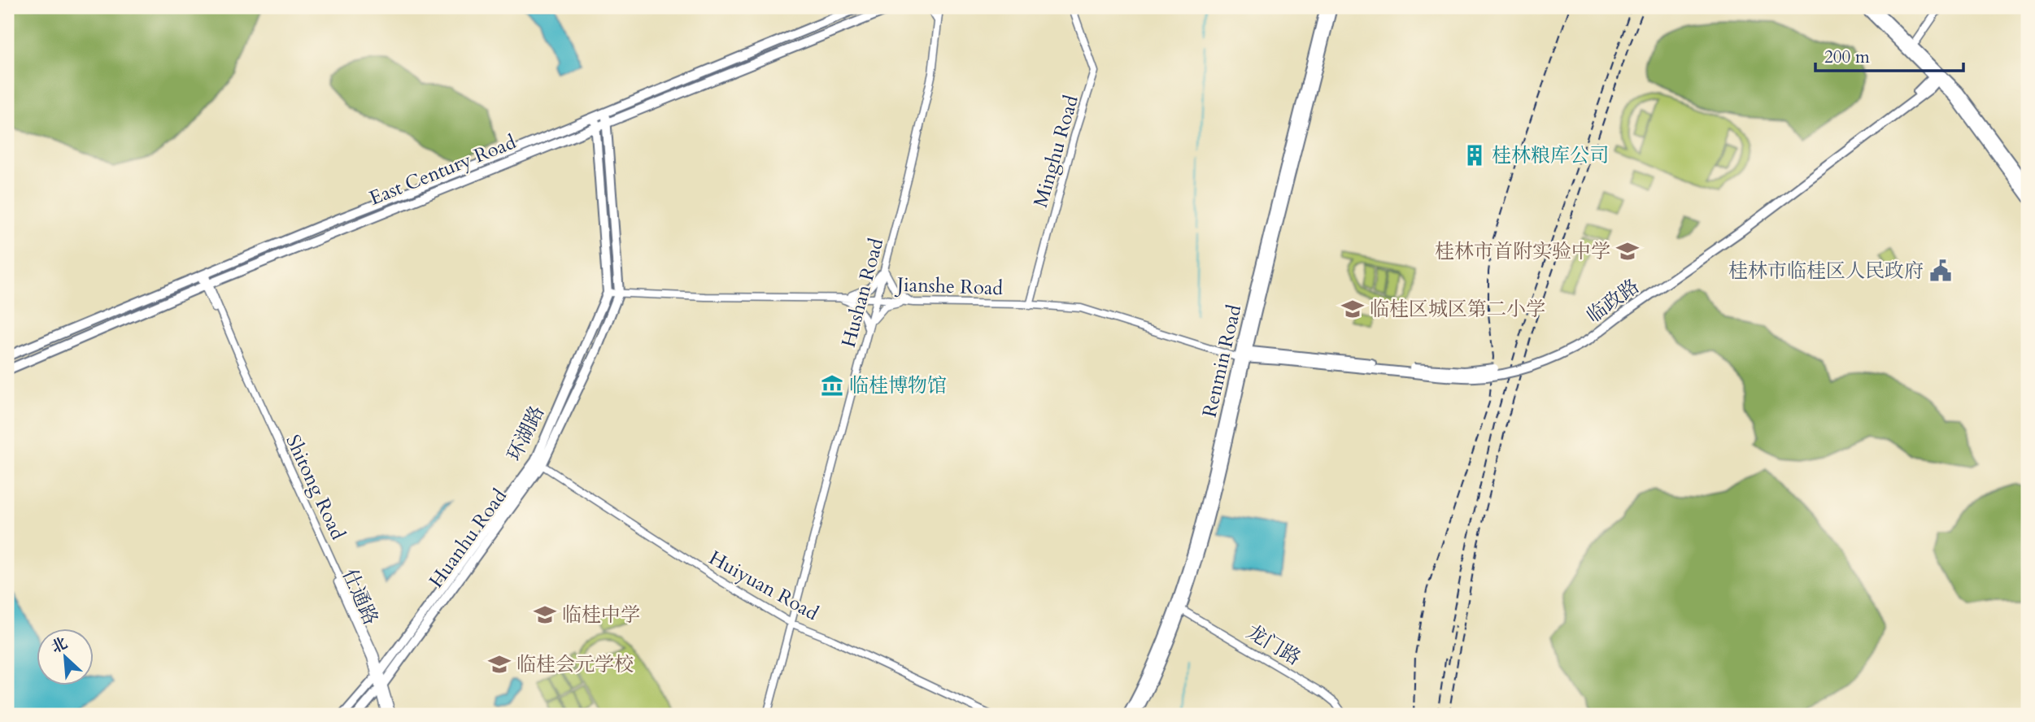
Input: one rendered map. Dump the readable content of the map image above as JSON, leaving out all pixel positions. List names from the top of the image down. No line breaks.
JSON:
{"streets":{"main road":["East Century Road","临政路","Renmin Road","环湖路","Huanhu Road"],"street":["Minghu Road","Jianshe Road","Hushan Road","Huiyuan Road","仕通路","龙门路"]},"crossings":[["Minghu Road","Jianshe Road"],["East Century Road","环湖路"],["East Century Road","Huanhu Road"],["East Century Road","仕通路"],["Jianshe Road","Hushan Road"],["Jianshe Road","临政路"],["Jianshe Road","Renmin Road"],["Jianshe Road","环湖路"],["Jianshe Road","Huanhu Road"],["Hushan Road","Huiyuan Road"],["临政路","Renmin Road"],["Renmin Road","龙门路"],["环湖路","Huanhu Road"],["环湖路","Huiyuan Road"],["环湖路","仕通路"],["Huanhu Road","Huiyuan Road"]],"places":{"building":["桂林粮库公司"],"school or university":["桂林市首附实验中学","临桂区城区第二小学","临桂中学","临桂会元学校"],"public building":["桂林市临桂区人民政府"],"museum":["临桂博物馆"]},"scale_bar":"200 m","north":"top left"}
